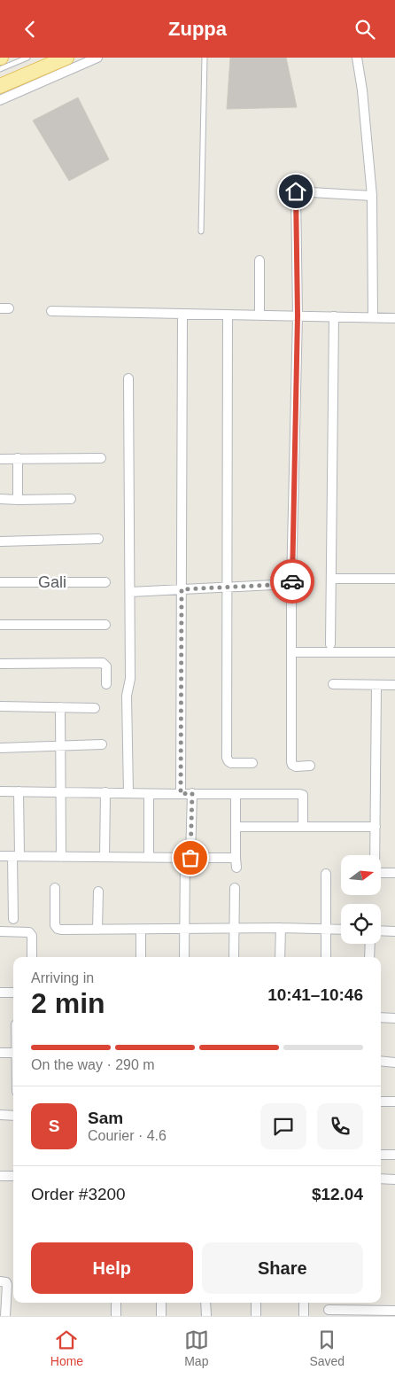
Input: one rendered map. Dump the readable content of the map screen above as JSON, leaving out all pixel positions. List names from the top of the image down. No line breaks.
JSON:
{"streets":{"street":["Gali"]},"north":"right","page":{"header":"Zuppa","heading":["2 min","Arriving in","10:41–10:46"],"panel":["Sam","Courier · 4.6","Order #3200","$12.04"],"bar":"On the way · 290 m","round":"S","buttons":["Help","Share"],"tabs":["Home","Map","Saved"]}}
